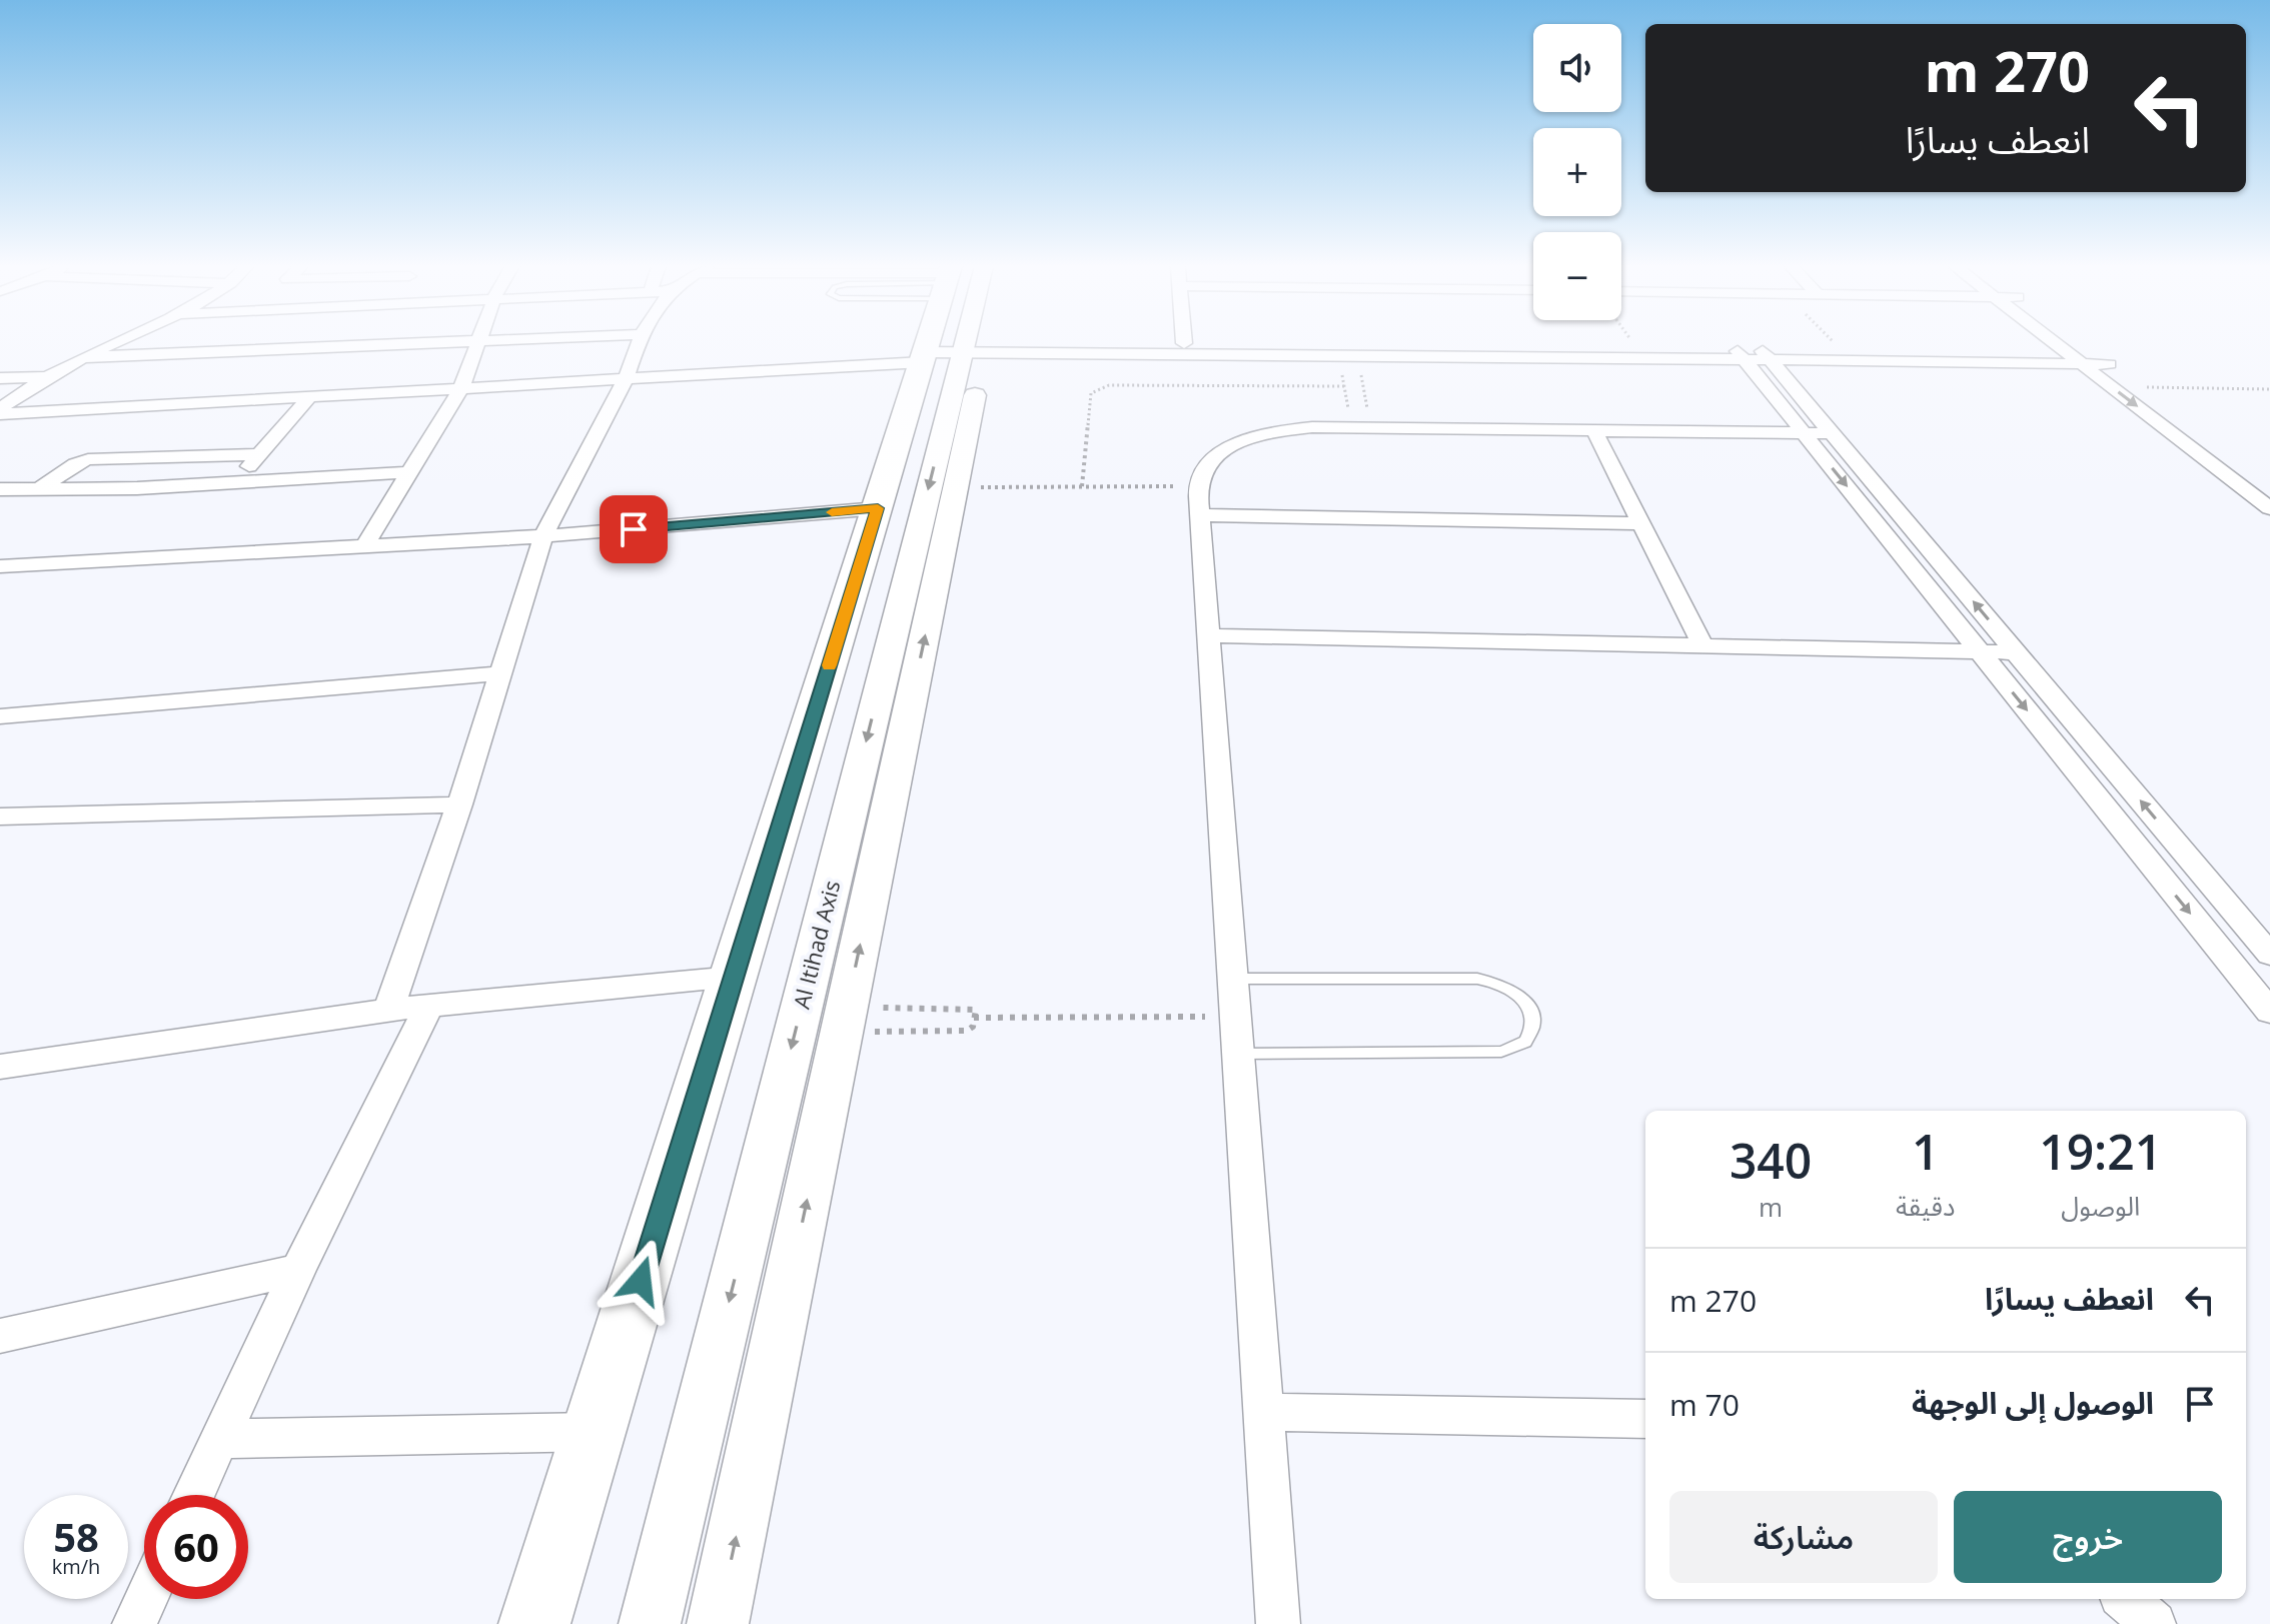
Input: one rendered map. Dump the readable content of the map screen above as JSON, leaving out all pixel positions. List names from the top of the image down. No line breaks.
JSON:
{"streets":{"street":["Al Itihad Axis"]},"page":{"map_buttons":["+","−"],"turn":["270 m","انعطف يسارًا"],"eta":["19:21","الوصول","1","دقيقة","340","m"],"list":[{"name":"انعطف يسارًا","value":"270 m"},{"name":"الوصول إلى الوجهة","value":"70 m"}],"buttons":["خروج","مشاركة"],"speed":"58 km/h","limit":"60"}}
